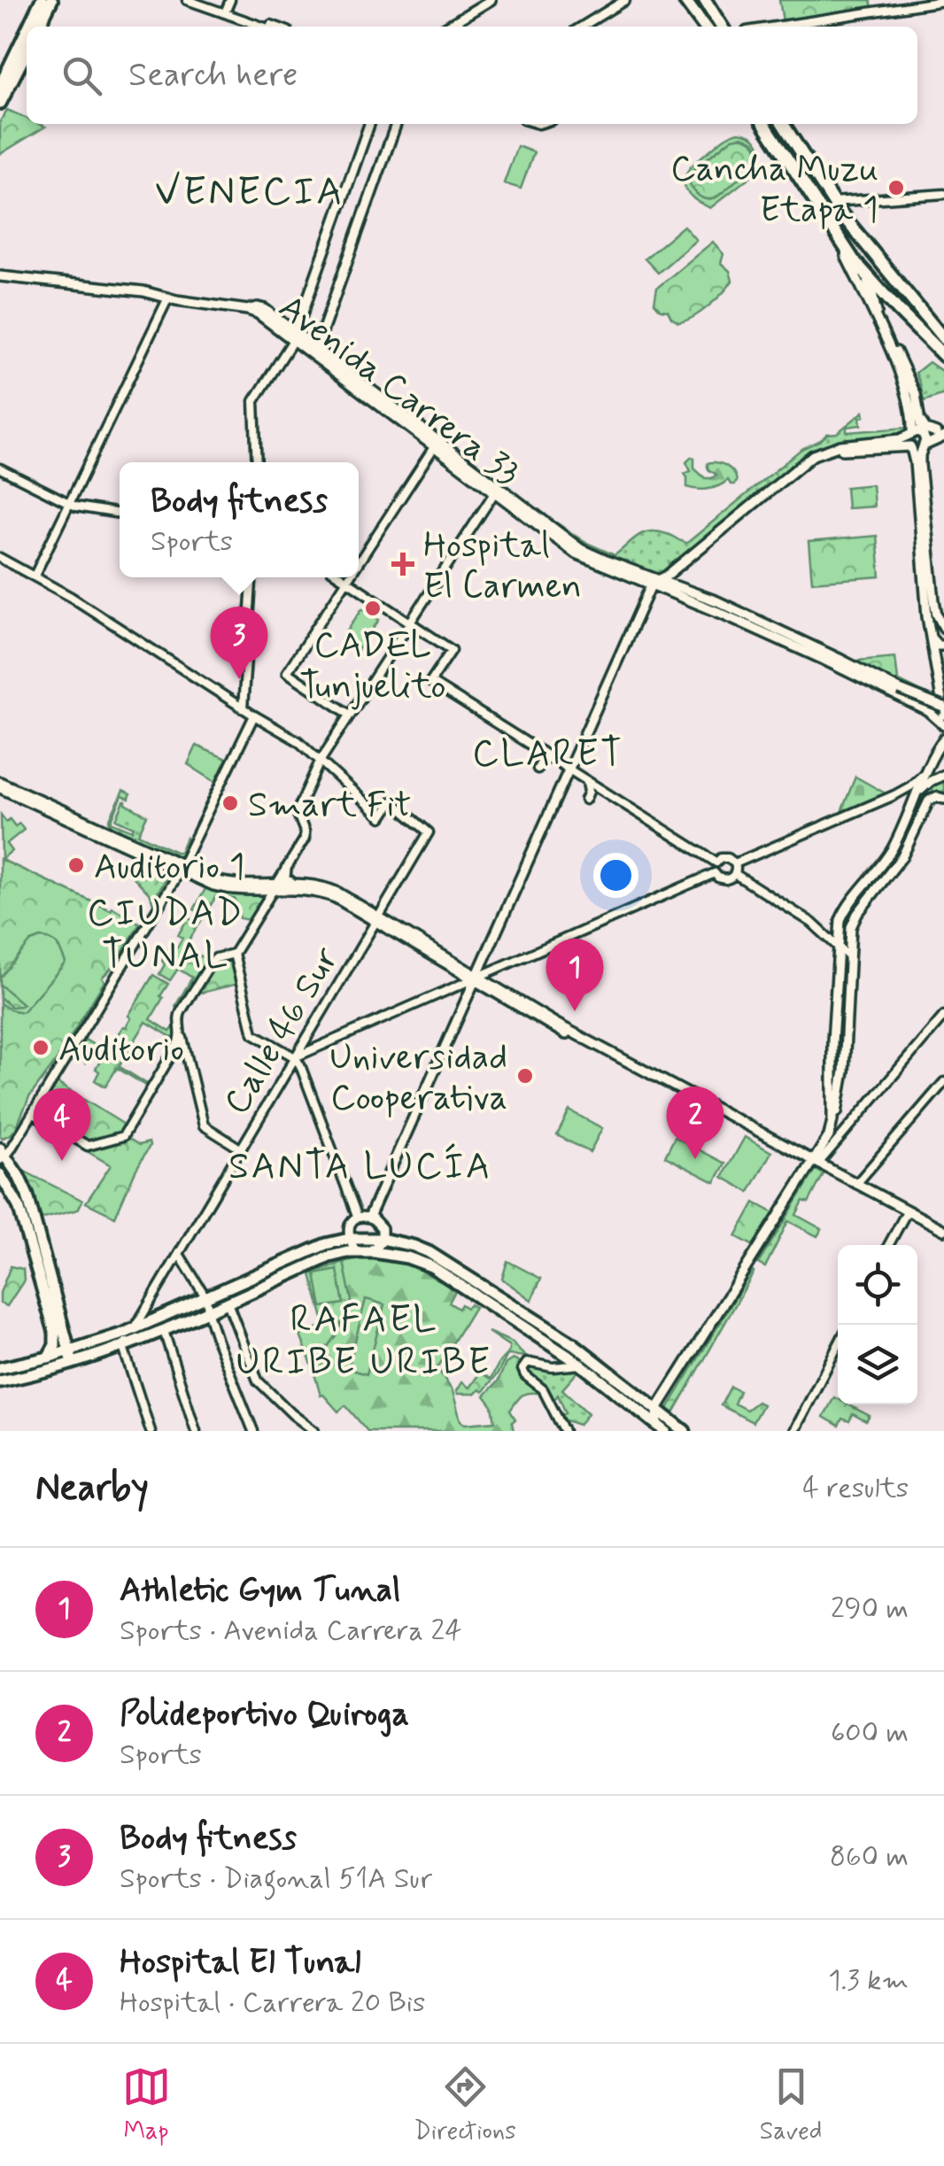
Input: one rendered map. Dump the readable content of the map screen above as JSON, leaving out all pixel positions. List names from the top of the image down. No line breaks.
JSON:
{"streets":{"main road":["Avenida Carrera 33"],"street":["Calle 46 Sur"]},"districts":["VENECIA","CLARET","CIUDAD TUNAL","SANTA LUCÍA","RAFAEL URIBE URIBE"],"places":{"other":["Cancha Muzu Etapa 1","CADEL Tunjuelito","Smart Fit","Auditorio 1","Auditorio","Universidad Cooperativa"],"health":["Hospital El Carmen"]},"page":{"search":"Search here","popup":["Body fitness","Sports"],"pins":["3","1","2","4"],"heading":["Nearby","4 results"],"list":[{"mark":"1","name":"Athletic Gym Tunal","note":"Sports · Avenida Carrera 24","value":"290 m"},{"mark":"2","name":"Polideportivo Quiroga","note":"Sports","value":"600 m"},{"mark":"3","name":"Body fitness","note":"Sports · Diagonal 51A Sur","value":"860 m"},{"mark":"4","name":"Hospital El Tunal","note":"Hospital · Carrera 20 Bis","value":"1.3 km"}],"nav":["Map","Directions","Saved"]}}
